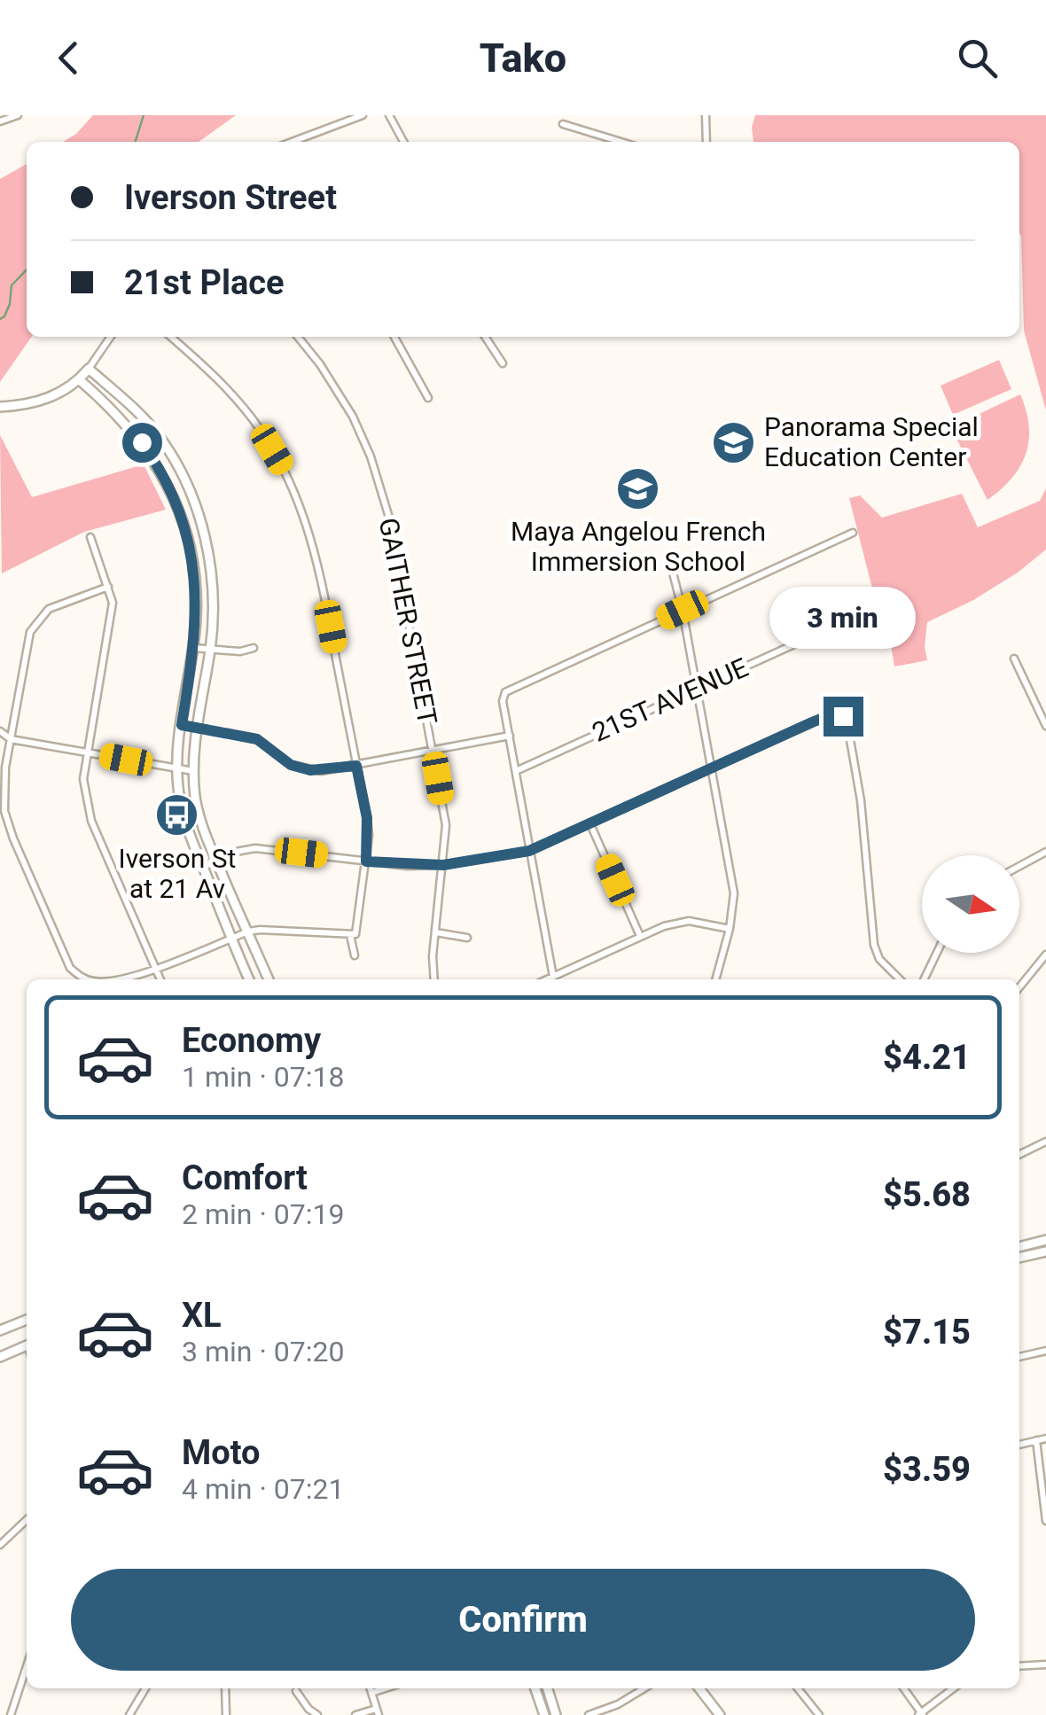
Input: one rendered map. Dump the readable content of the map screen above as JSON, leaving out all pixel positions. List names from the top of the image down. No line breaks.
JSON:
{"streets":{"street":["GAITHER STREET","21ST AVENUE"]},"places":{"school or university":["Panorama Special Education Center","Maya Angelou French Immersion School"],"bus stop":["Iverson St at 21 Av"]},"north":"right","page":{"header":"Tako","banner":["Iverson Street","21st Place"],"bubble":"3 min","list":[{"name":"Economy","note":"1 min · 07:18","value":"$4.21"},{"name":"Comfort","note":"2 min · 07:19","value":"$5.68"},{"name":"XL","note":"3 min · 07:20","value":"$7.15"},{"name":"Moto","note":"4 min · 07:21","value":"$3.59"}],"buttons":"Confirm"}}
